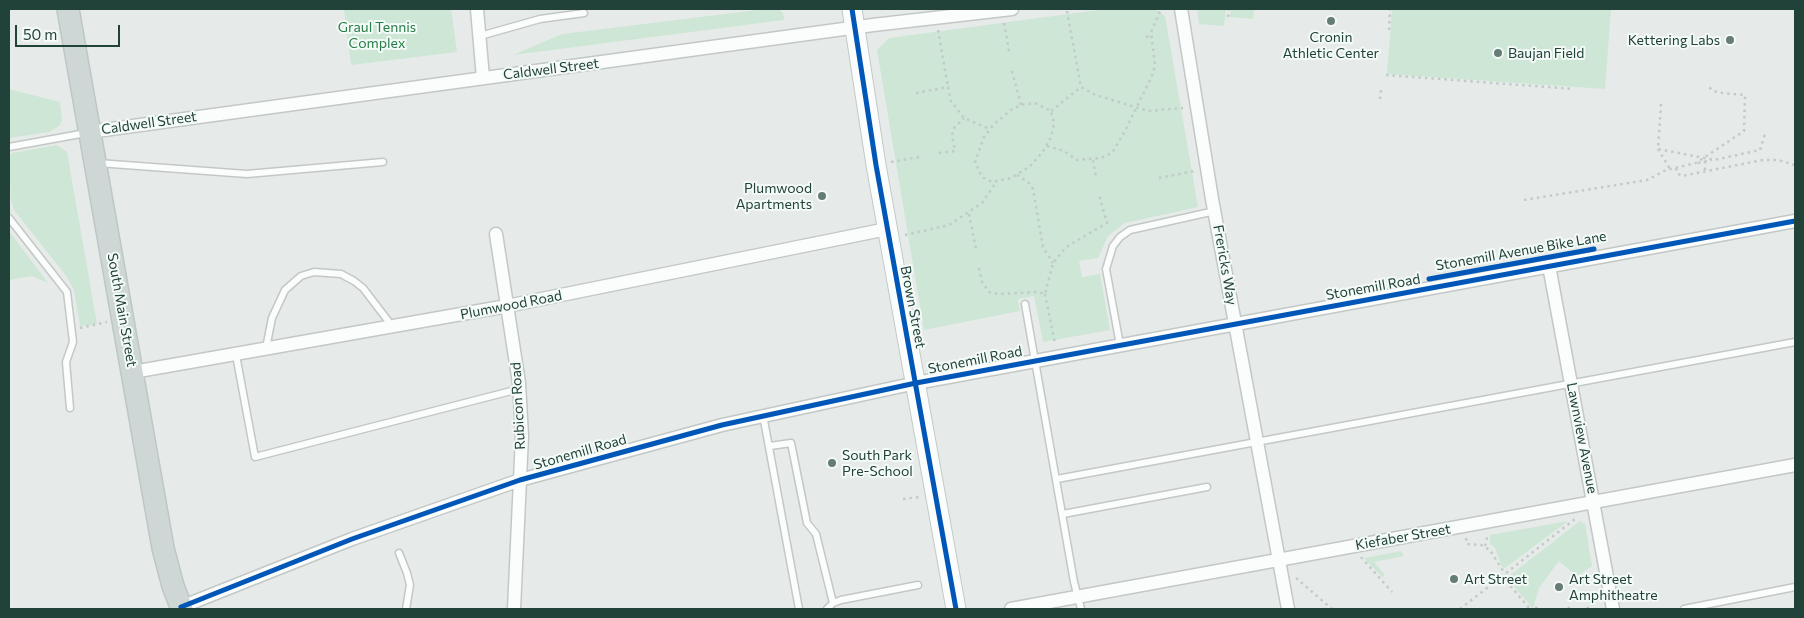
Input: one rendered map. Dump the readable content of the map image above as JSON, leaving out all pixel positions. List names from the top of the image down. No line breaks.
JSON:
{"streets":{"main road":["South Main Street"],"street":["Caldwell Street","Frericks Way","Stonemill Road","Plumwood Road","Brown Street","Rubicon Road","Lawnview Avenue","Kiefaber Street"],"cycle path":["Stonemill Avenue Bike Lane"]},"crossings":[["Caldwell Street","Brown Street"],["Caldwell Street","South Main Street"],["Frericks Way","Stonemill Road"],["Frericks Way","Kiefaber Street"],["Stonemill Road","Brown Street"],["Stonemill Road","South Main Street"],["Stonemill Road","Rubicon Road"],["Stonemill Road","Lawnview Avenue"],["Plumwood Road","Brown Street"],["Plumwood Road","South Main Street"],["Plumwood Road","Rubicon Road"],["Lawnview Avenue","Kiefaber Street"]],"parks":["Graul Tennis Complex"],"places":["Cronin Athletic Center","Kettering Labs","Baujan Field","Plumwood Apartments","South Park Pre-School","Art Street","Art Street Amphitheatre"],"scale_bar":"50 m"}
